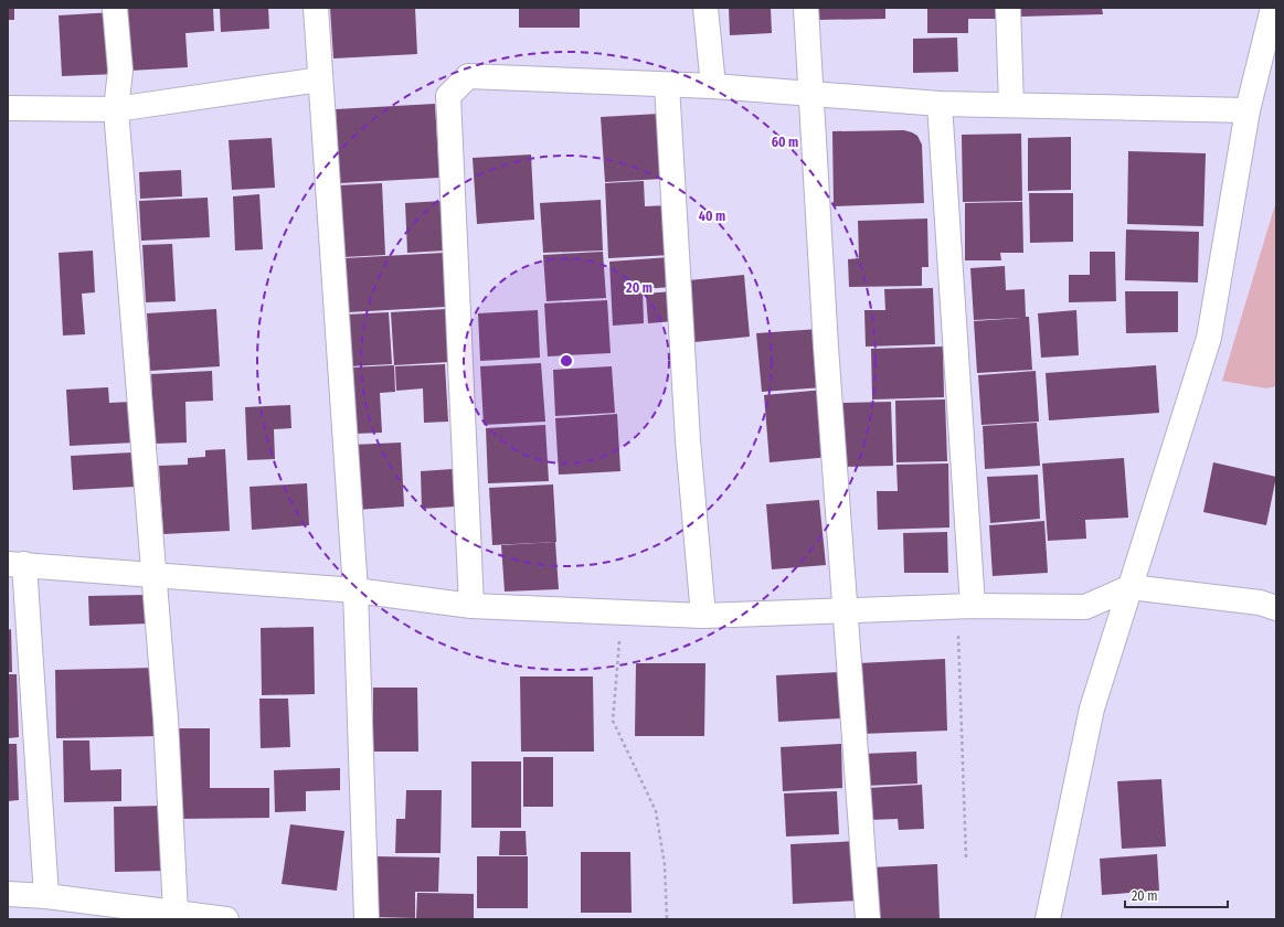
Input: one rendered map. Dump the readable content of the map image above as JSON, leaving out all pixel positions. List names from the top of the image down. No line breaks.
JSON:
{"scale_bar":"20 m","rings":["60 m","40 m","20 m"]}
